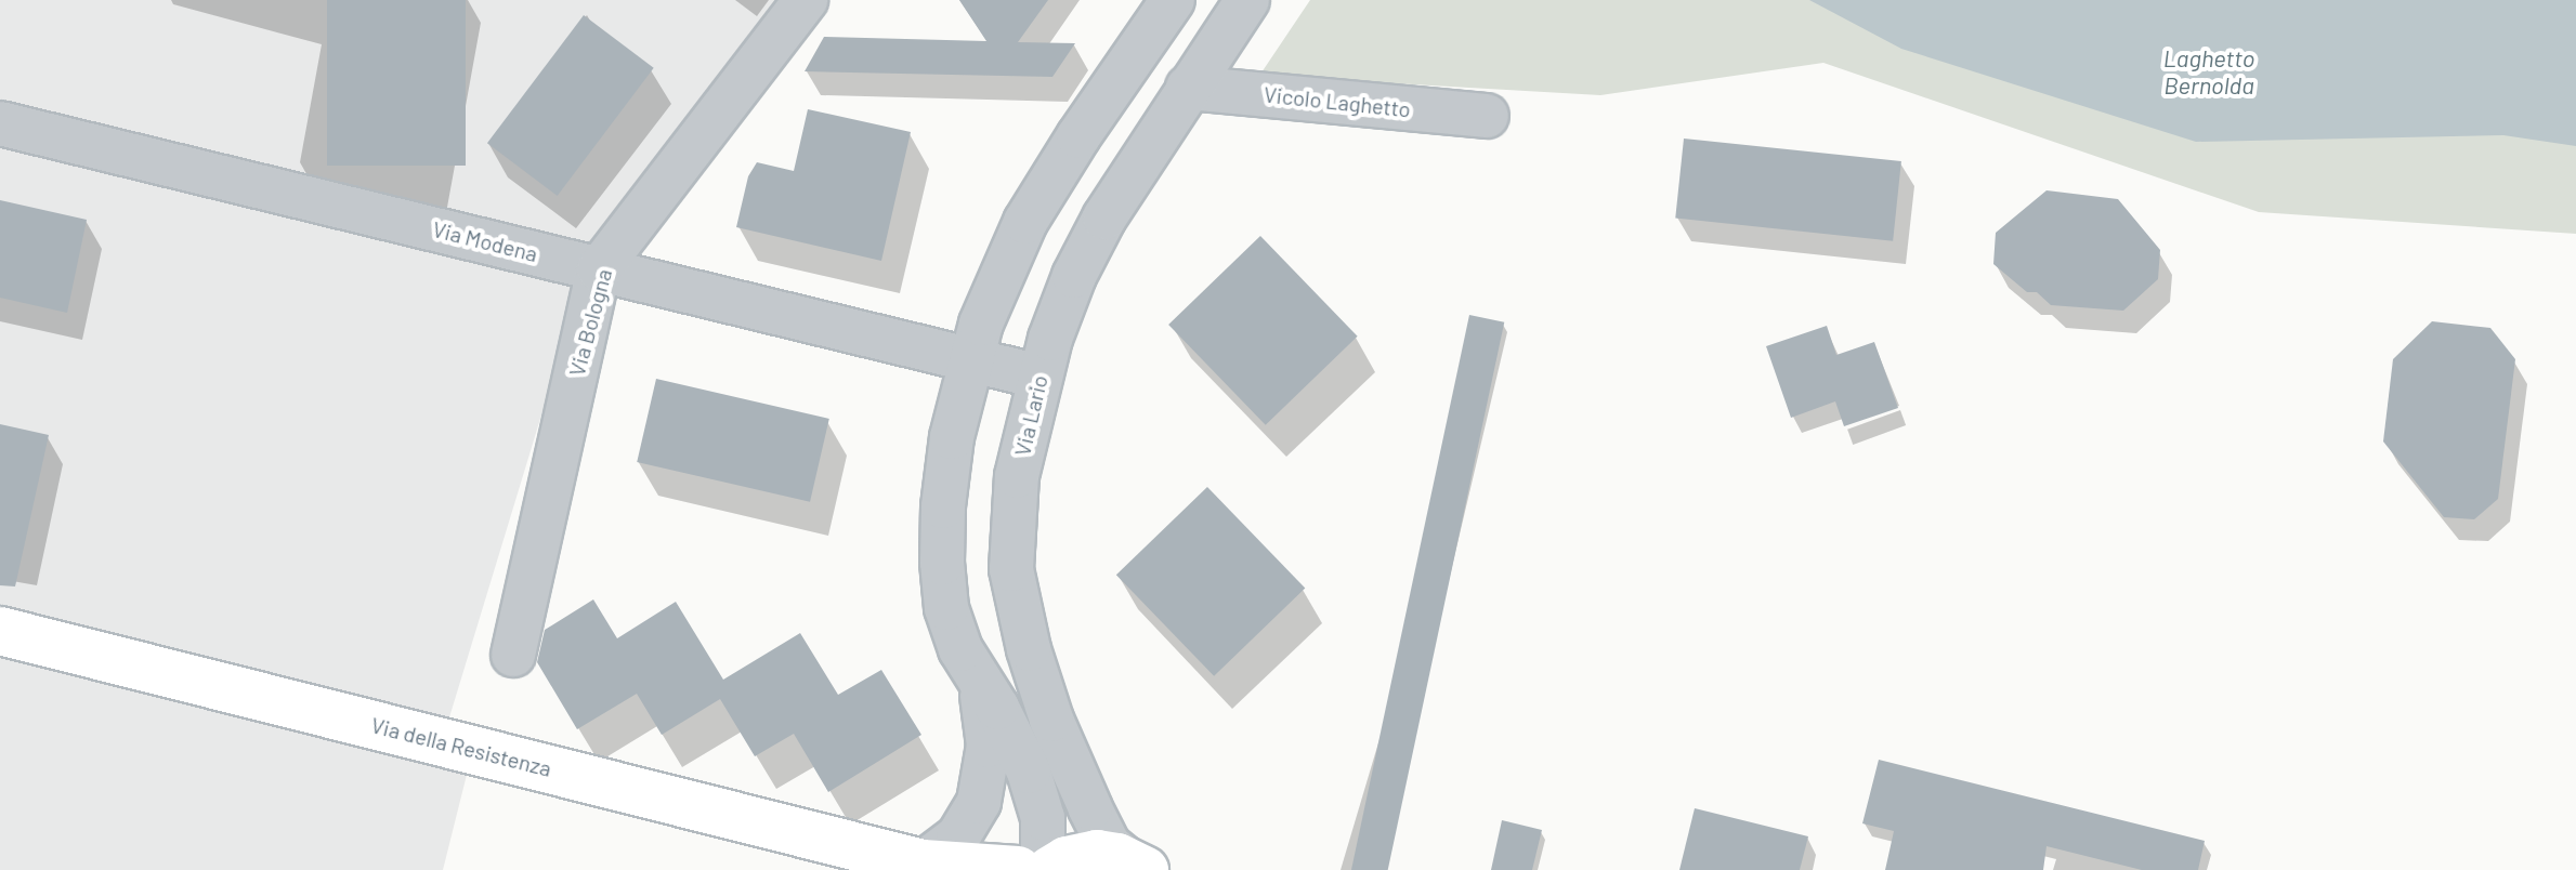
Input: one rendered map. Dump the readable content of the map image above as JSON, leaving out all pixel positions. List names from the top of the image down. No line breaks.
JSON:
{"streets":{"street":["Vicolo Laghetto","Via Modena","Via Bologna","Via Lario","Via della Resistenza"]},"crossings":[["Vicolo Laghetto","Via Lario"],["Via Modena","Via Bologna"],["Via Modena","Via Lario"],["Via Lario","Via della Resistenza"]],"water":["Laghetto Bernolda"]}
